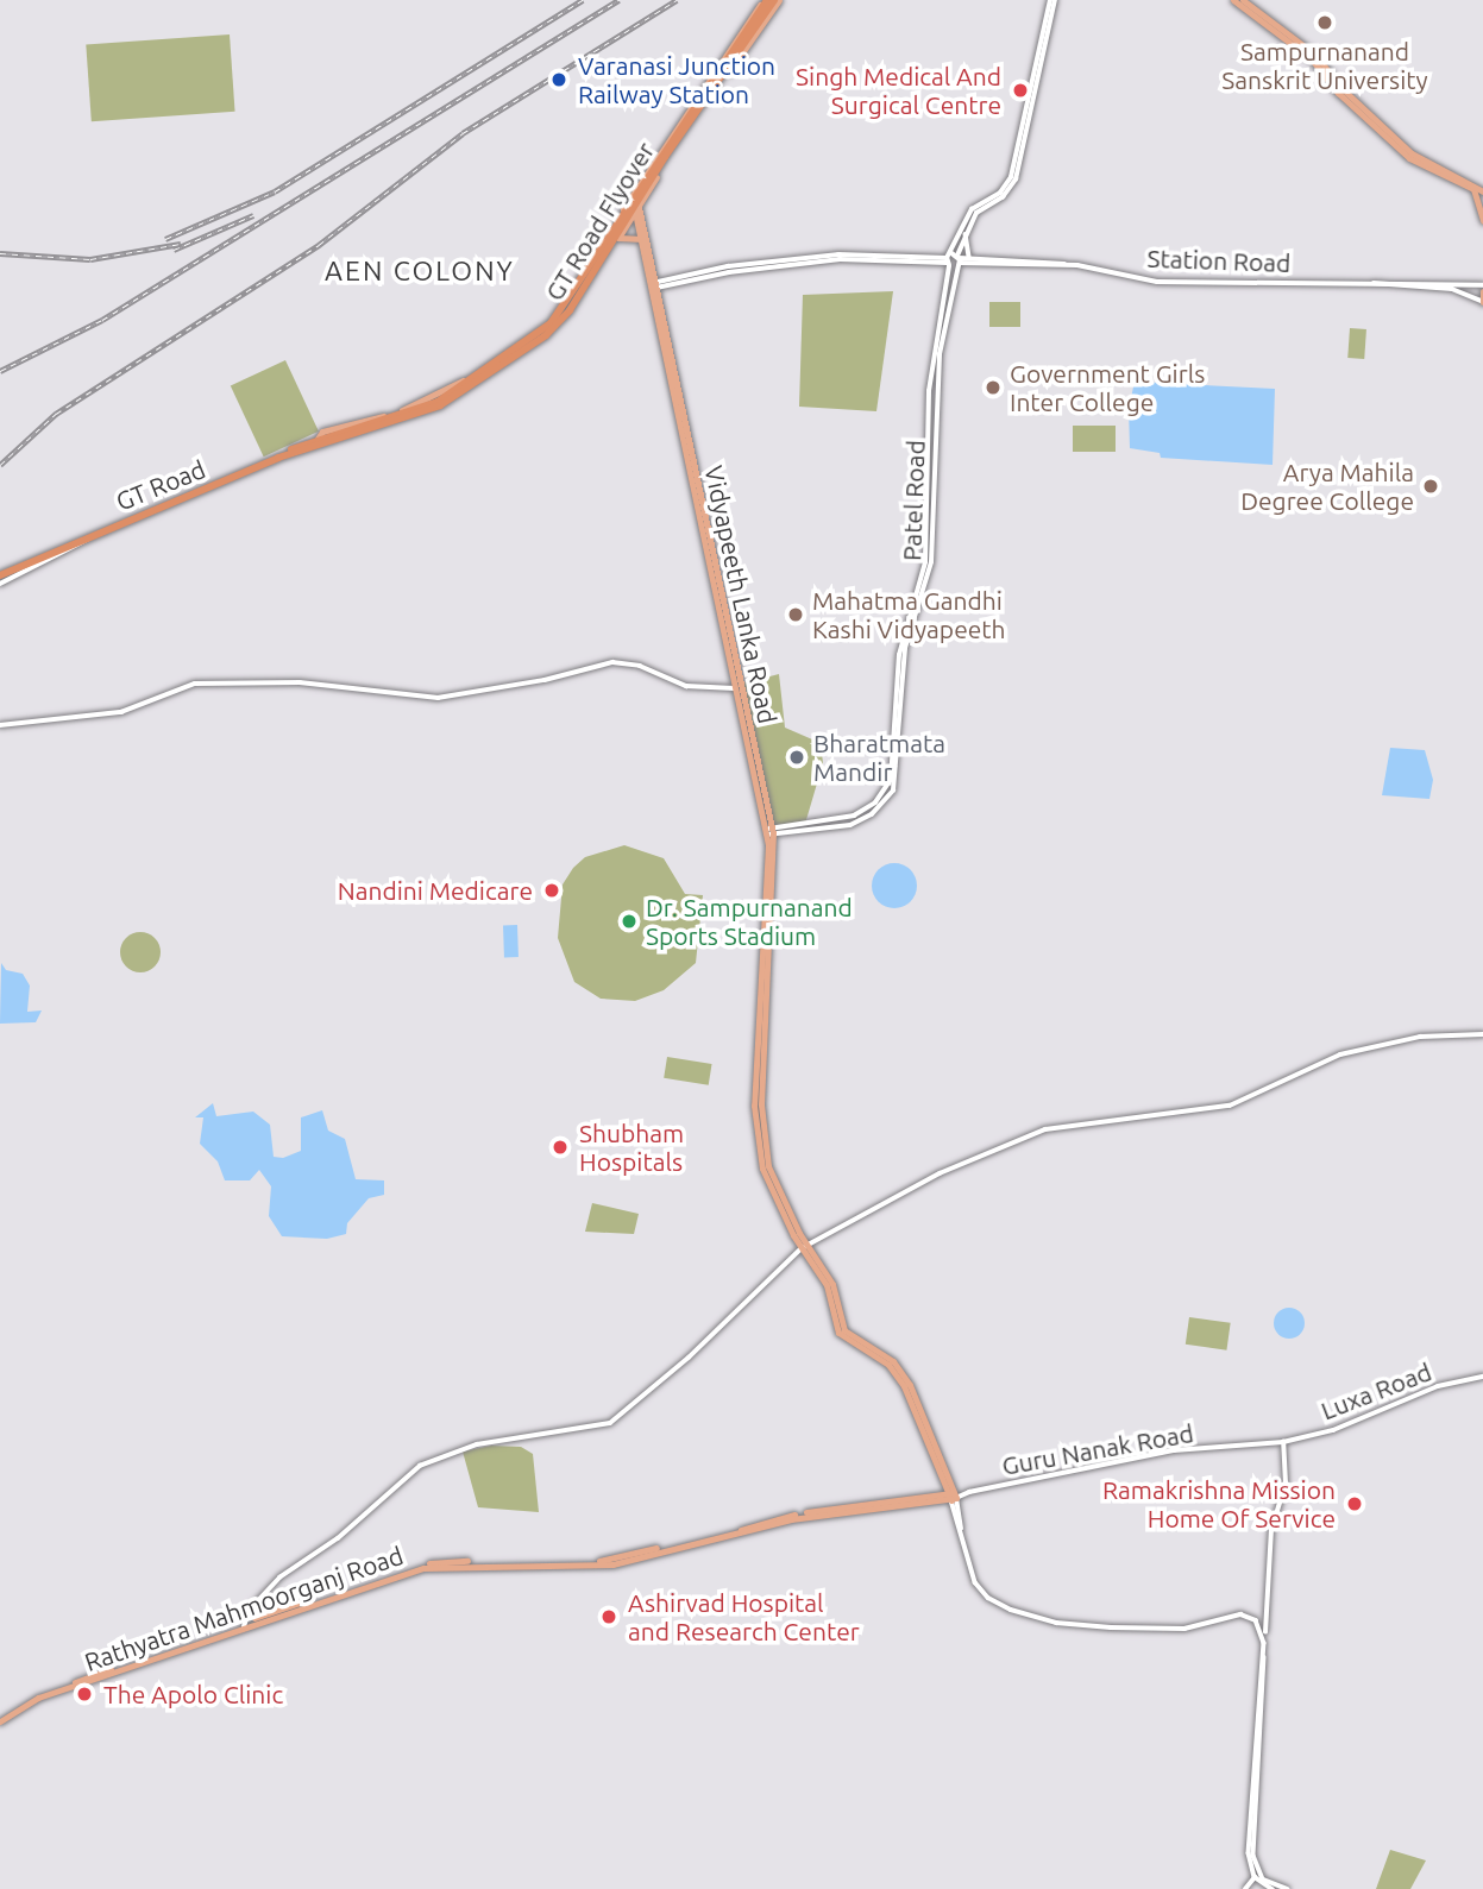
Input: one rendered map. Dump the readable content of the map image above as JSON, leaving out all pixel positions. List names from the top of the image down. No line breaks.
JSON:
{"streets":{"highway":["GT Road Flyover","GT Road"],"main road":["Vidyapeeth Lanka Road","Rathyatra Mahmoorganj Road"],"street":["Station Road","Patel Road","Luxa Road","Guru Nanak Road"]},"crossings":[["GT Road Flyover","GT Road"],["Station Road","Patel Road"],["Station Road","Vidyapeeth Lanka Road"],["GT Road","Vidyapeeth Lanka Road"],["Patel Road","Vidyapeeth Lanka Road"],["Vidyapeeth Lanka Road","Guru Nanak Road"],["Vidyapeeth Lanka Road","Rathyatra Mahmoorganj Road"],["Luxa Road","Guru Nanak Road"],["Guru Nanak Road","Rathyatra Mahmoorganj Road"]],"districts":["AEN COLONY"],"places":["Sampurnanand Sanskrit University","Varanasi Junction Railway Station","Singh Medical And Surgical Centre","Government Girls Inter College","Arya Mahila Degree College","Mahatma Gandhi Kashi Vidyapeeth","Bharatmata Mandir","Nandini Medicare","Dr. Sampurnanand Sports Stadium","Shubham Hospitals","Ramakrishna Mission Home Of Service","Ashirvad Hospital and Research Center","The Apolo Clinic"]}
